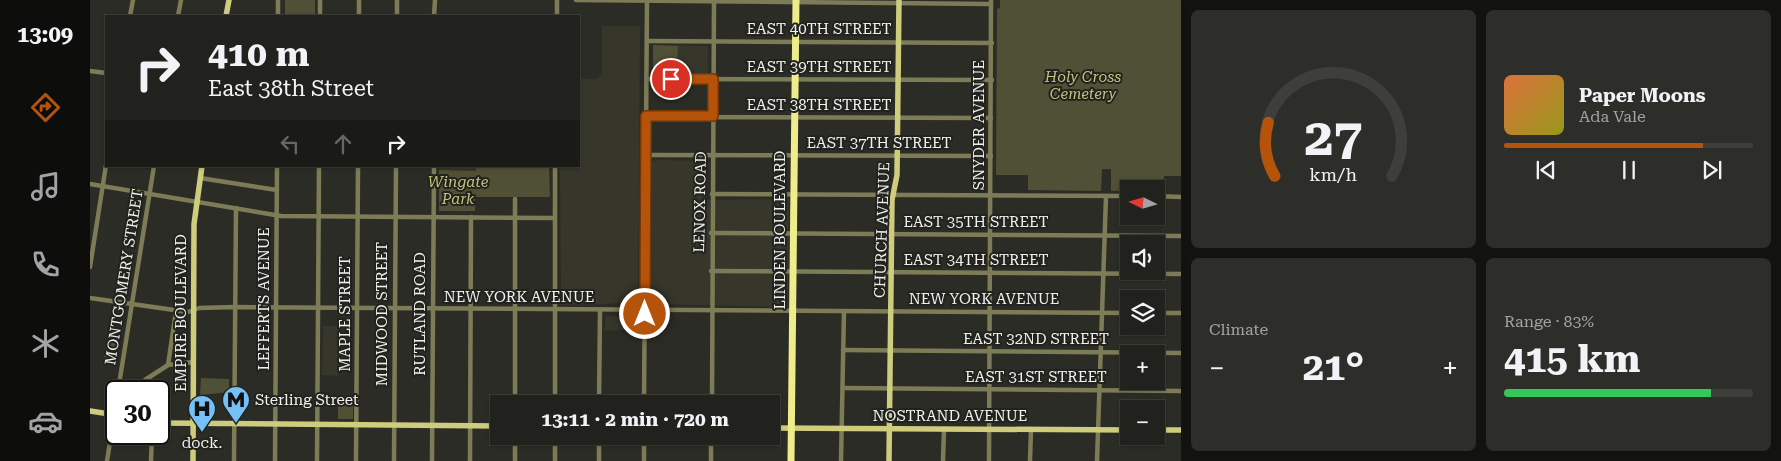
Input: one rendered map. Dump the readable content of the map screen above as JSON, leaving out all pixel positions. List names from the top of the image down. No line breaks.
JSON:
{"streets":{"highway":["LINDEN BOULEVARD"],"main road":["CHURCH AVENUE","EMPIRE BOULEVARD","NOSTRAND AVENUE"],"street":["EAST 40TH STREET","EAST 39TH STREET","EAST 38TH STREET","SNYDER AVENUE","EAST 37TH STREET","LENOX ROAD","EAST 35TH STREET","EAST 34TH STREET","MONTGOMERY STREET","NEW YORK AVENUE","LEFFERTS AVENUE","MAPLE STREET","MIDWOOD STREET","RUTLAND ROAD","EAST 32ND STREET","EAST 31ST STREET"]},"crossings":[["EAST 40TH STREET","SNYDER AVENUE"],["EAST 40TH STREET","LENOX ROAD"],["EAST 40TH STREET","LINDEN BOULEVARD"],["EAST 40TH STREET","CHURCH AVENUE"],["EAST 39TH STREET","SNYDER AVENUE"],["EAST 39TH STREET","LENOX ROAD"],["EAST 39TH STREET","LINDEN BOULEVARD"],["EAST 39TH STREET","CHURCH AVENUE"],["EAST 38TH STREET","SNYDER AVENUE"],["EAST 38TH STREET","LENOX ROAD"],["EAST 38TH STREET","LINDEN BOULEVARD"],["EAST 38TH STREET","CHURCH AVENUE"],["SNYDER AVENUE","EAST 37TH STREET"],["SNYDER AVENUE","EAST 35TH STREET"],["SNYDER AVENUE","EAST 34TH STREET"],["SNYDER AVENUE","NEW YORK AVENUE"],["SNYDER AVENUE","EAST 32ND STREET"],["SNYDER AVENUE","EAST 31ST STREET"],["SNYDER AVENUE","NOSTRAND AVENUE"],["EAST 37TH STREET","LENOX ROAD"],["EAST 37TH STREET","LINDEN BOULEVARD"],["EAST 37TH STREET","CHURCH AVENUE"],["LENOX ROAD","EAST 35TH STREET"],["LENOX ROAD","EAST 34TH STREET"],["LENOX ROAD","NEW YORK AVENUE"],["EAST 35TH STREET","LINDEN BOULEVARD"],["EAST 35TH STREET","CHURCH AVENUE"],["LINDEN BOULEVARD","EAST 34TH STREET"],["LINDEN BOULEVARD","NEW YORK AVENUE"],["LINDEN BOULEVARD","NOSTRAND AVENUE"],["CHURCH AVENUE","EAST 34TH STREET"],["CHURCH AVENUE","NEW YORK AVENUE"],["CHURCH AVENUE","EAST 32ND STREET"],["CHURCH AVENUE","EAST 31ST STREET"],["CHURCH AVENUE","NOSTRAND AVENUE"],["MONTGOMERY STREET","NEW YORK AVENUE"],["NEW YORK AVENUE","LEFFERTS AVENUE"],["NEW YORK AVENUE","EMPIRE BOULEVARD"],["NEW YORK AVENUE","MAPLE STREET"],["NEW YORK AVENUE","MIDWOOD STREET"],["NEW YORK AVENUE","RUTLAND ROAD"]],"parks":["Holy Cross Cemetery","Wingate Park"],"places":{"metro station":["Sterling Street"],"hospital":["dock."]},"north":"left","page":{"tabs":"13:09","turn":["410 m","East 38th Street"],"song":["Paper Moons","Ada Vale"],"map_buttons":["+","−"],"tile":["Climate",["Range · 83%","415 km"]],"heat":["−","21°","+"],"limit":"30","trip":"13:11 · 2 min · 720 m","gauge":["27","km/h"]}}
